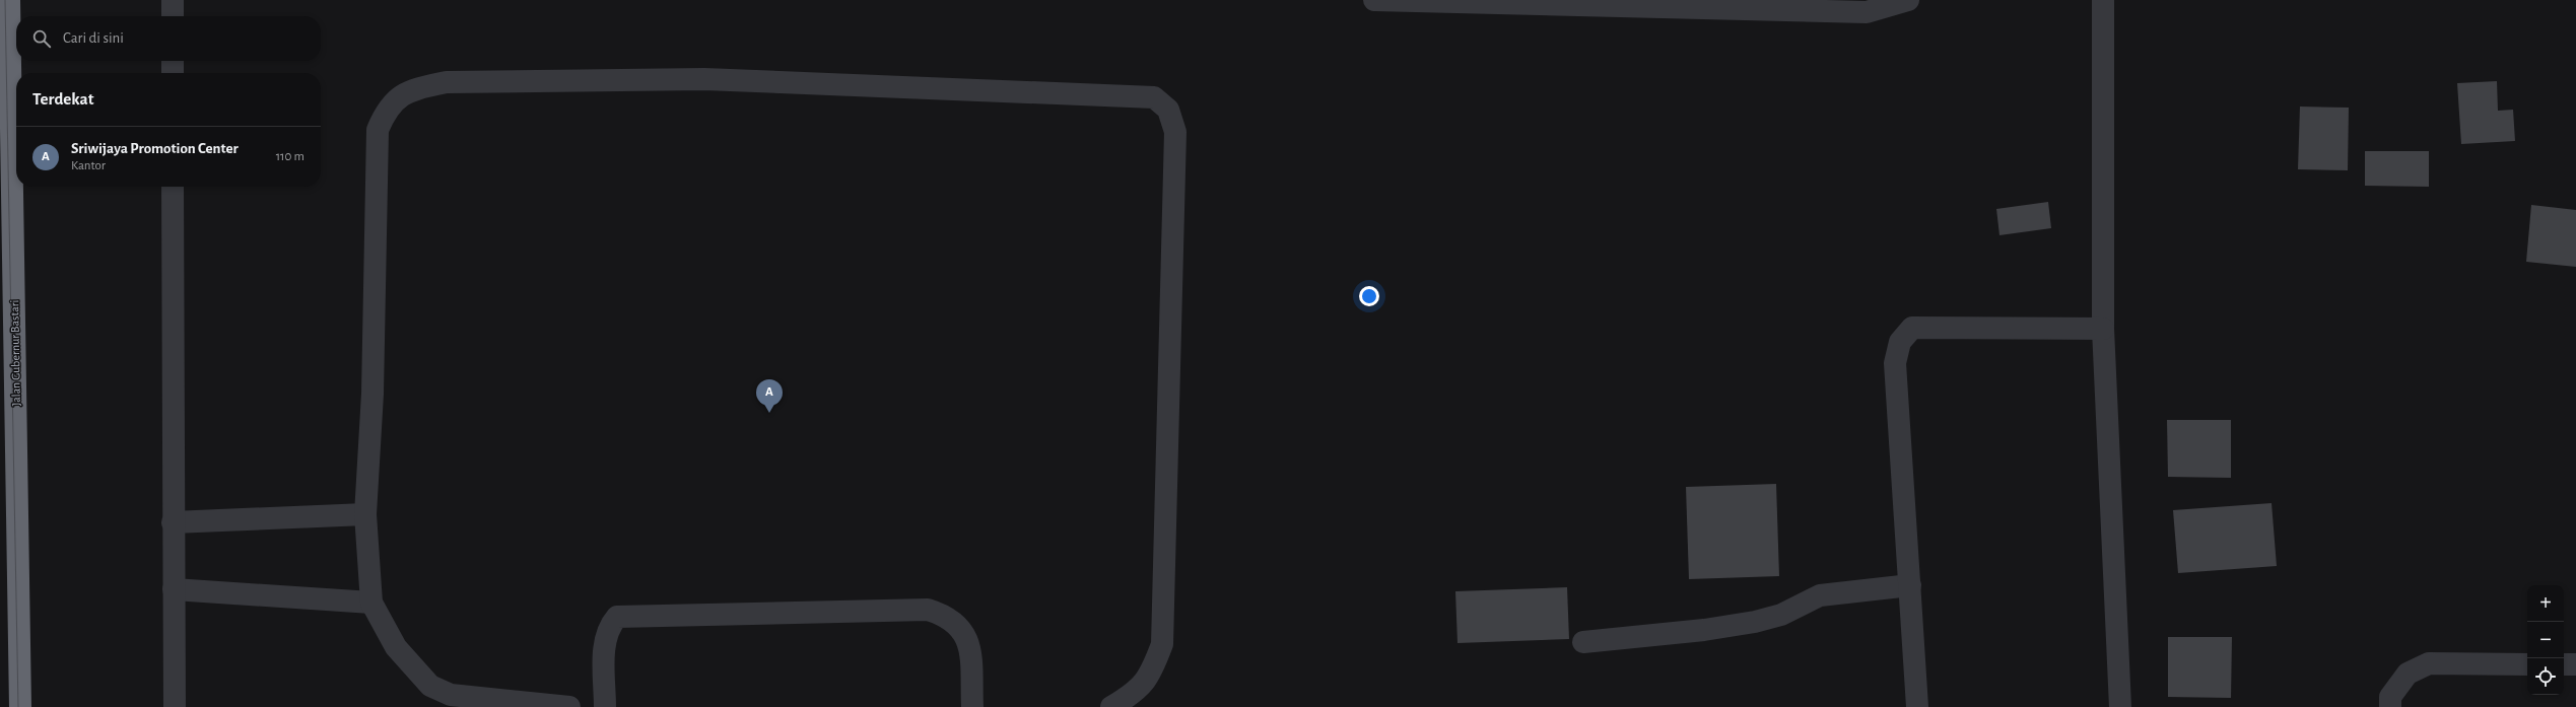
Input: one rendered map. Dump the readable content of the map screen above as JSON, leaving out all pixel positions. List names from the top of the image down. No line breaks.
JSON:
{"streets":{"highway":["Jalan Gubernur Bastari"]},"page":{"search":"Cari di sini","heading":"Terdekat","list":[{"mark":"A","name":"Sriwijaya Promotion Center","note":"Kantor","value":"110 m"}],"pins":"A","map_buttons":["+","−"]}}
